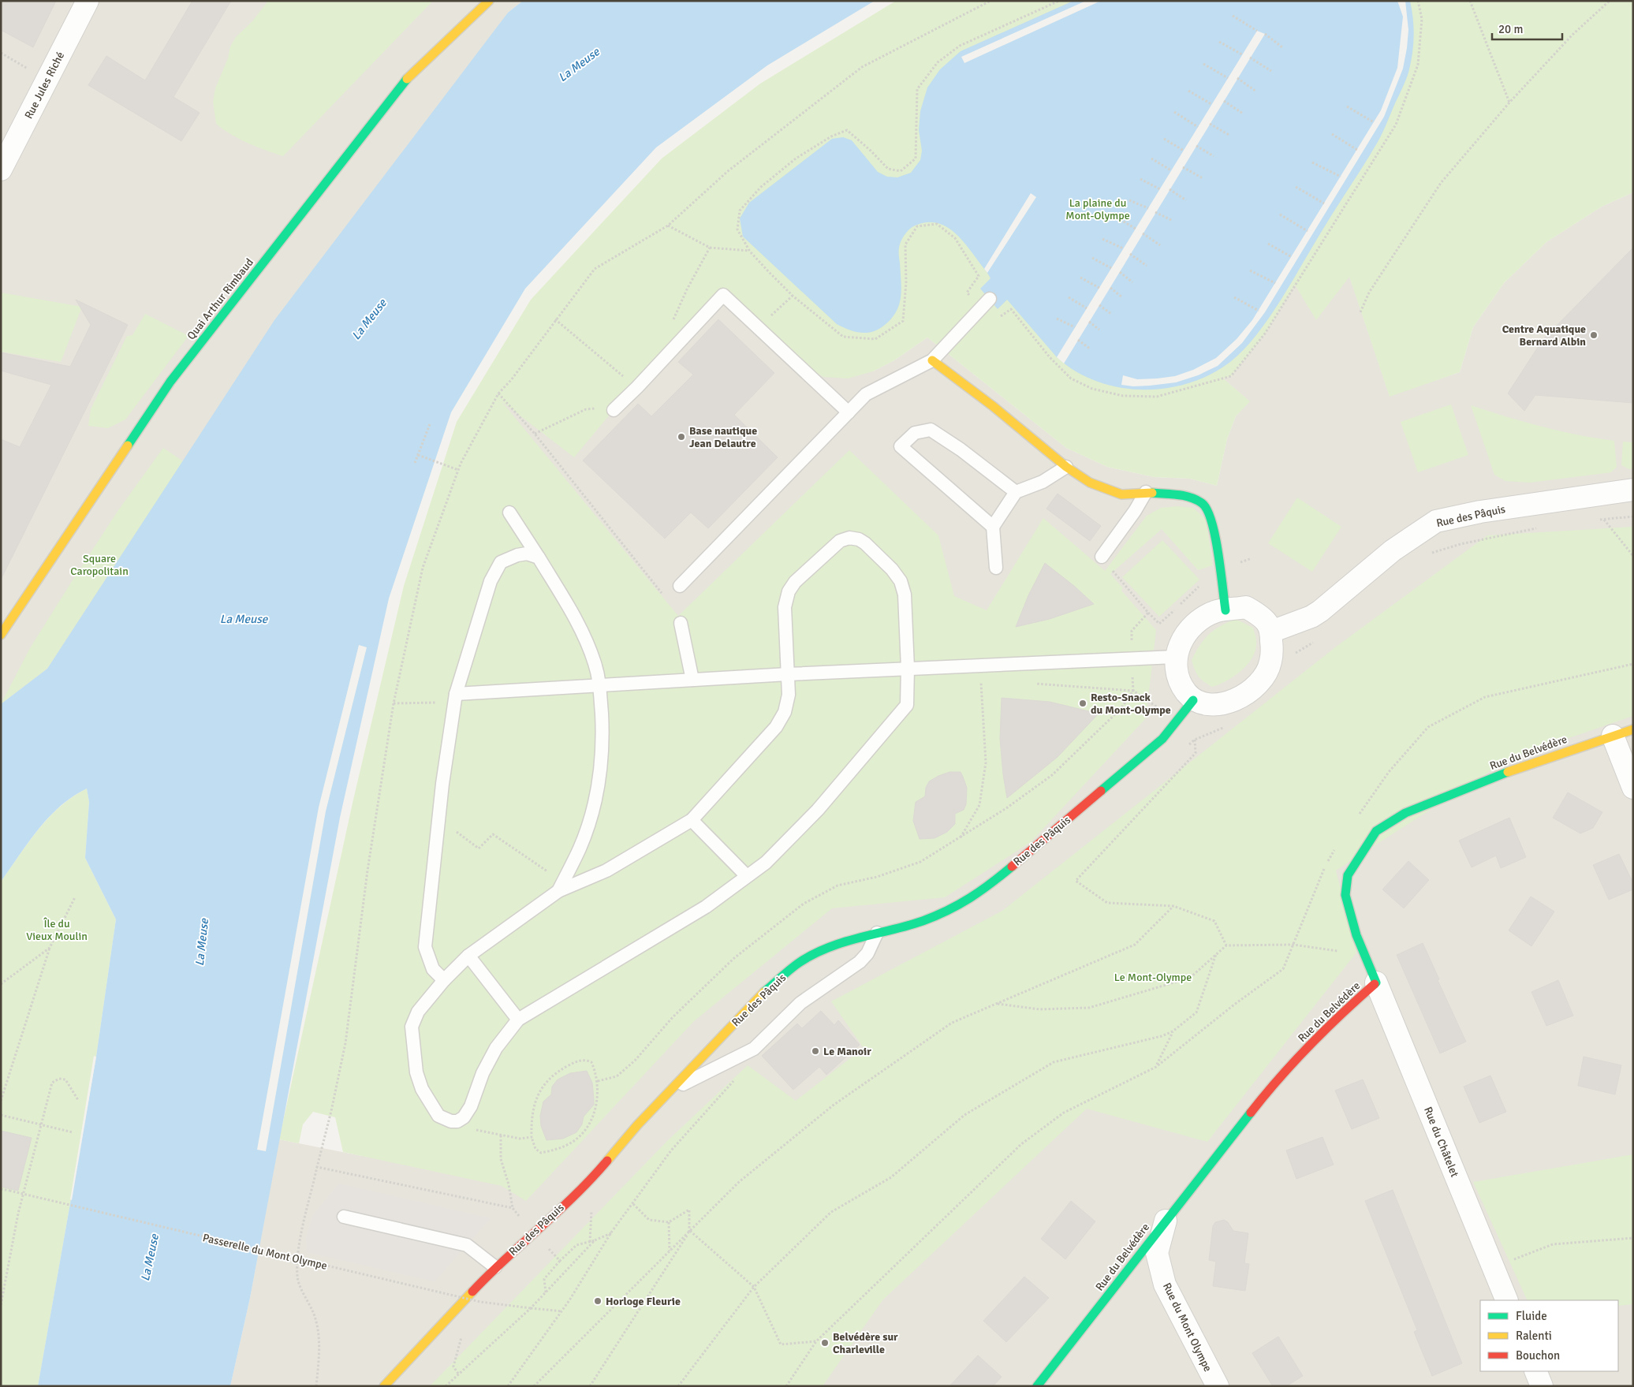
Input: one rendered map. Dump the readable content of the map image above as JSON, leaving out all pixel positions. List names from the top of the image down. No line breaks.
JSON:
{"streets":{"street":["Rue Jules Riché","Quai Arthur Rimbaud","Rue des Pâquis","Rue du Belvédère","Rue du Châtelet","Rue du Mont Olympe"],"path":["Passerelle du Mont Olympe"]},"crossings":[["Rue du Belvédère","Rue du Châtelet"],["Rue du Belvédère","Rue du Mont Olympe"]],"water":["La Meuse"],"parks":["La plaine du Mont-Olympe","Square Caropolitain","Île du Vieux Moulin","Le Mont-Olympe"],"places":["Centre Aquatique Bernard Albin","Base nautique Jean Delautre","Resto-Snack du Mont-Olympe","Le Manoir","Horloge Fleurie","Belvédère sur Charleville"],"legend":["Fluide","Ralenti","Bouchon"],"scale_bar":"20 m"}
